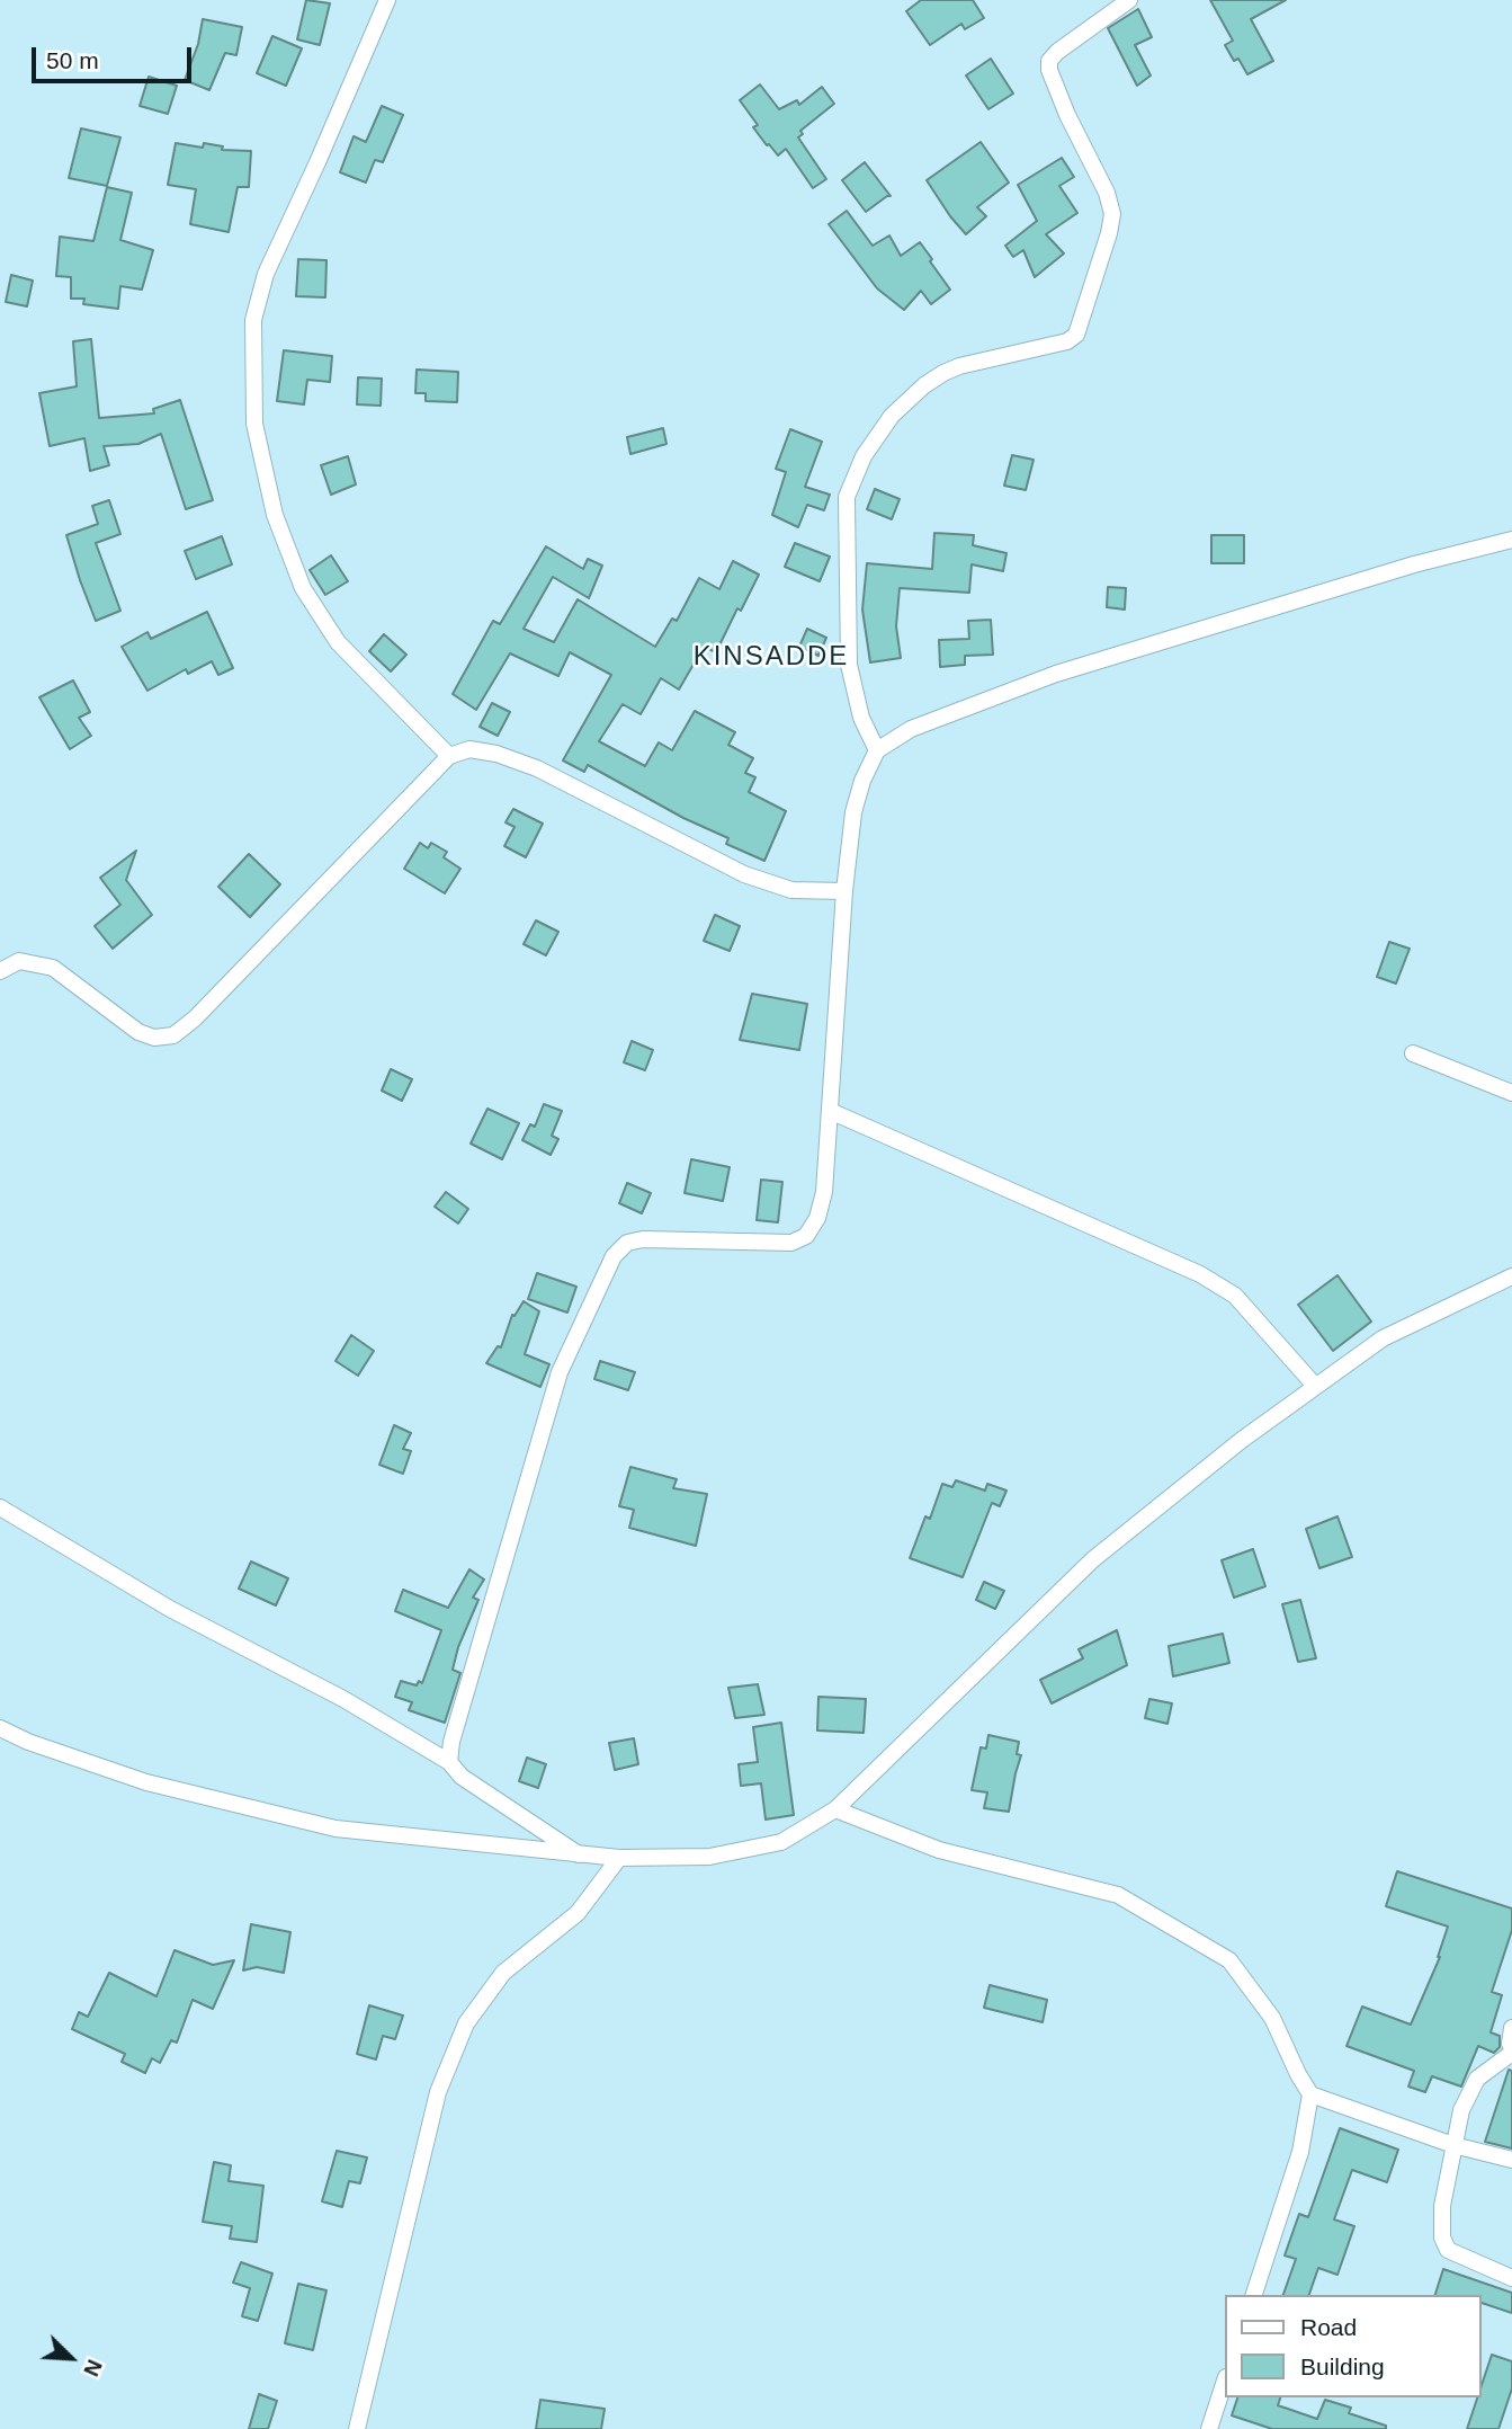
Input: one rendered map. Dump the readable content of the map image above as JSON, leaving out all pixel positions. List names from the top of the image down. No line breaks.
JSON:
{"districts":["KINSADDE"],"legend":["Road","Building"],"scale_bar":"50 m","north":"bottom right"}
